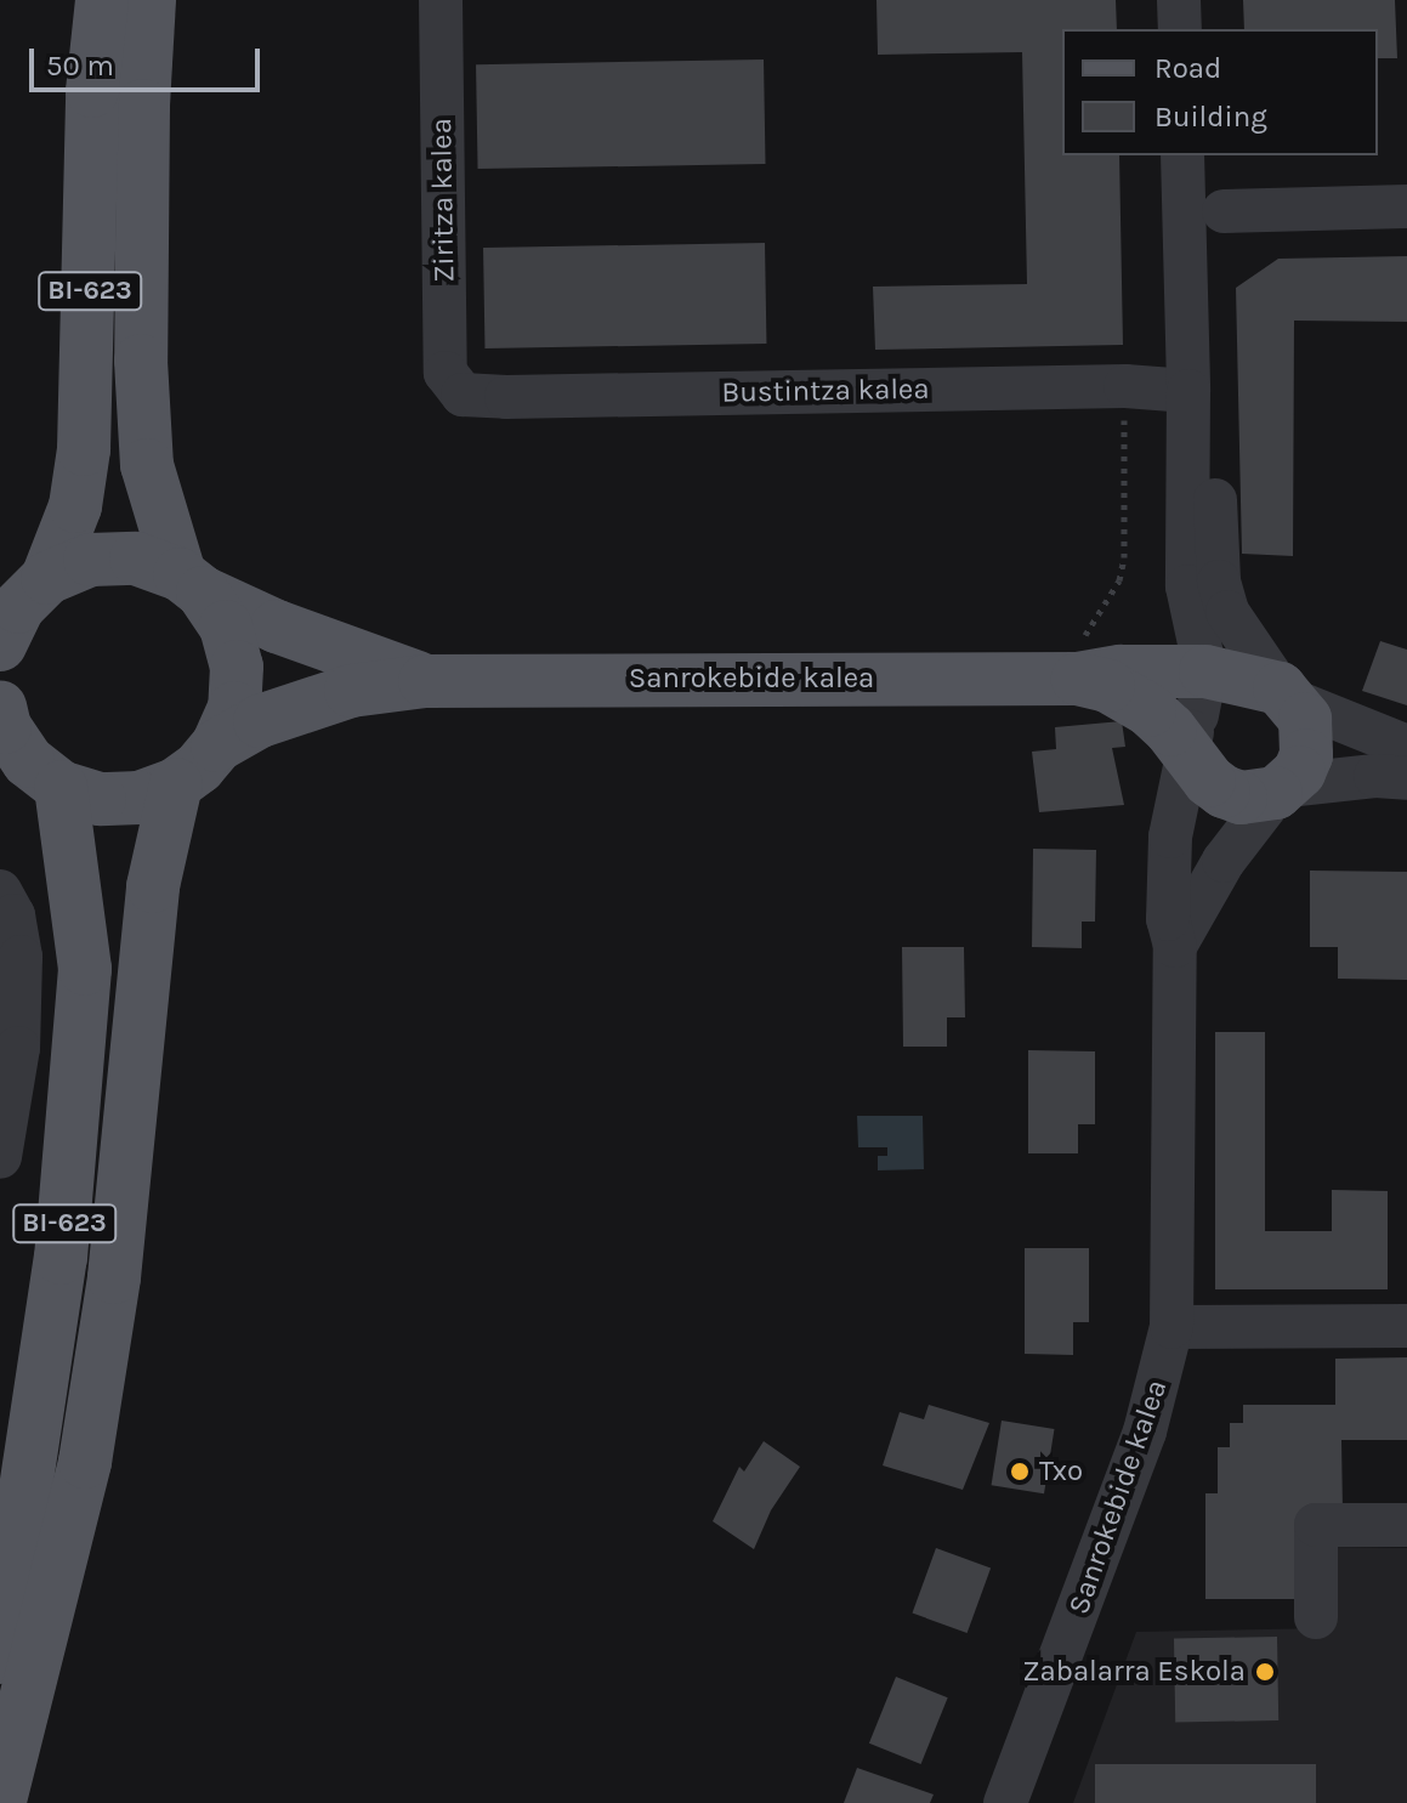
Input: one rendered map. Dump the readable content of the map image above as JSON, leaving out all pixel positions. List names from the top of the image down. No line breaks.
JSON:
{"streets":{"main road":["BI-623","Sanrokebide kalea"],"street":["Ziritza kalea","Bustintza kalea"]},"crossings":[["Ziritza kalea","Bustintza kalea"]],"places":["Txo","Zabalarra Eskola"],"legend":["Road","Building"],"scale_bar":"50 m"}
